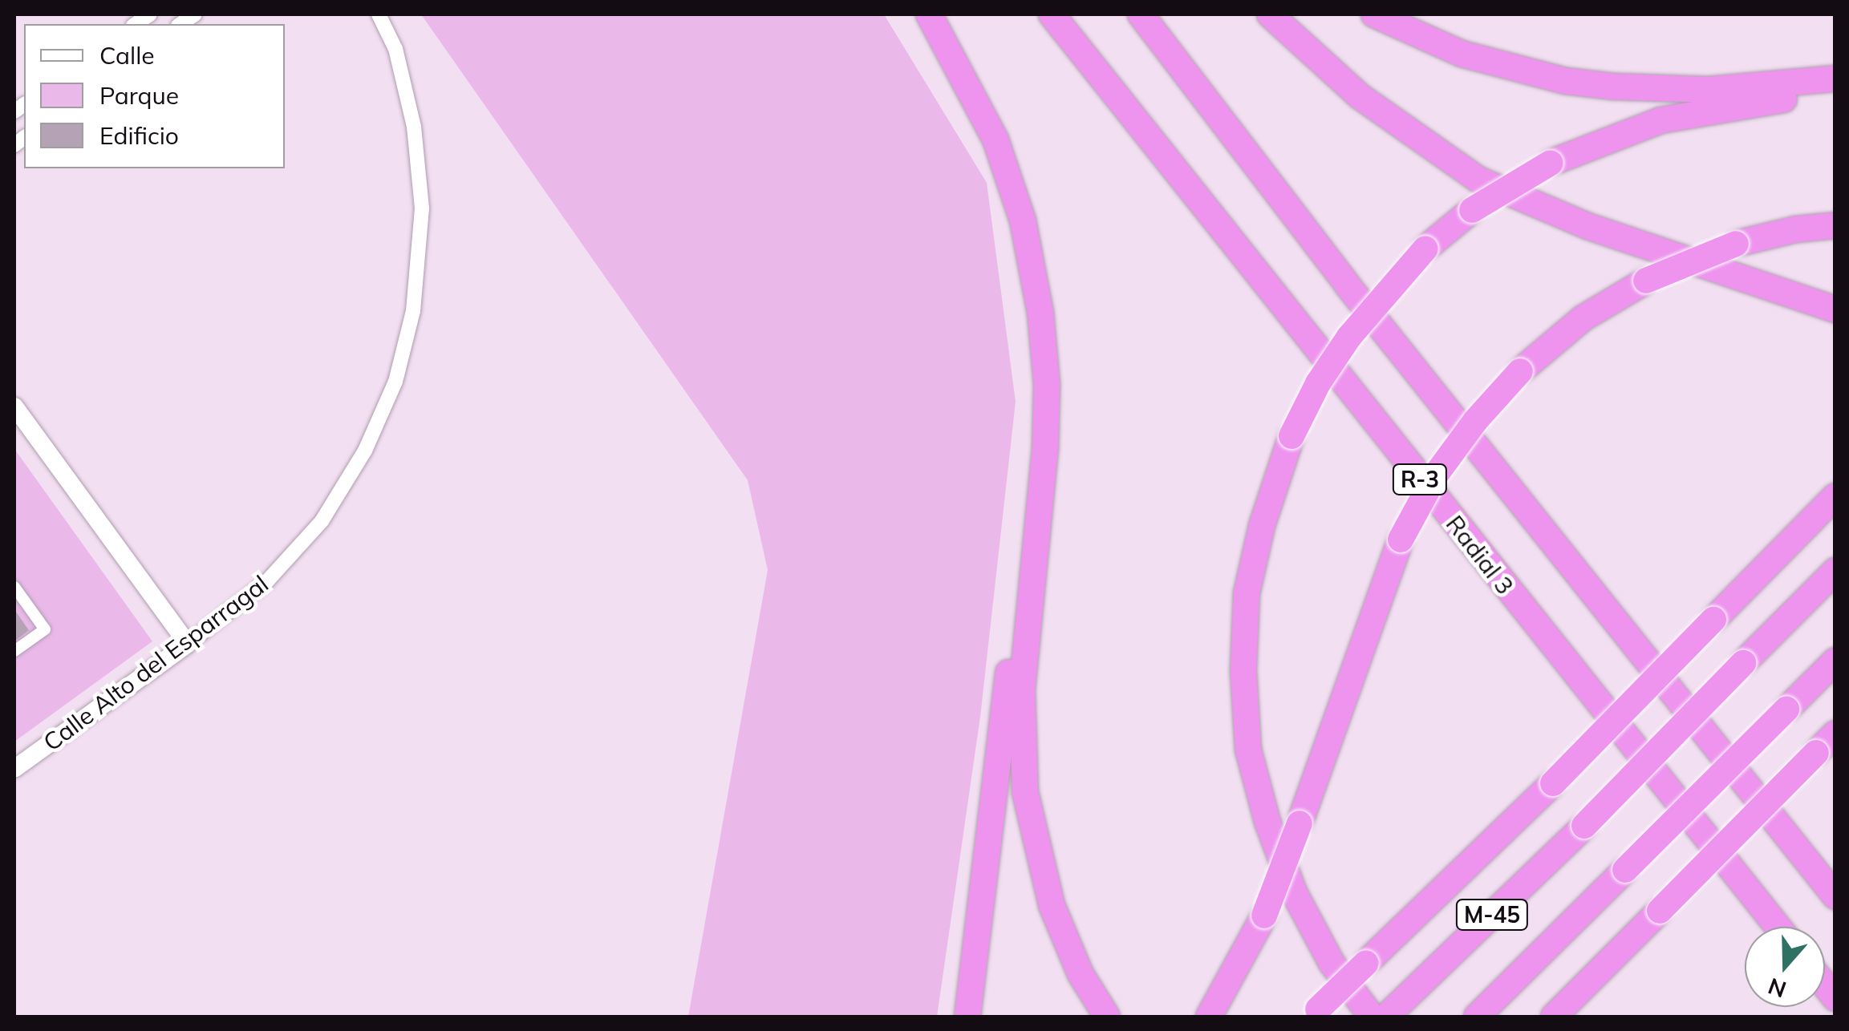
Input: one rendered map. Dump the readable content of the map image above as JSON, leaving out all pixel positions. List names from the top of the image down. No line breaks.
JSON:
{"streets":{"highway":["R-3","Radial 3","M-45"],"street":["Calle Alto del Esparragal"]},"legend":["Calle","Parque","Edificio"],"north":"bottom"}
